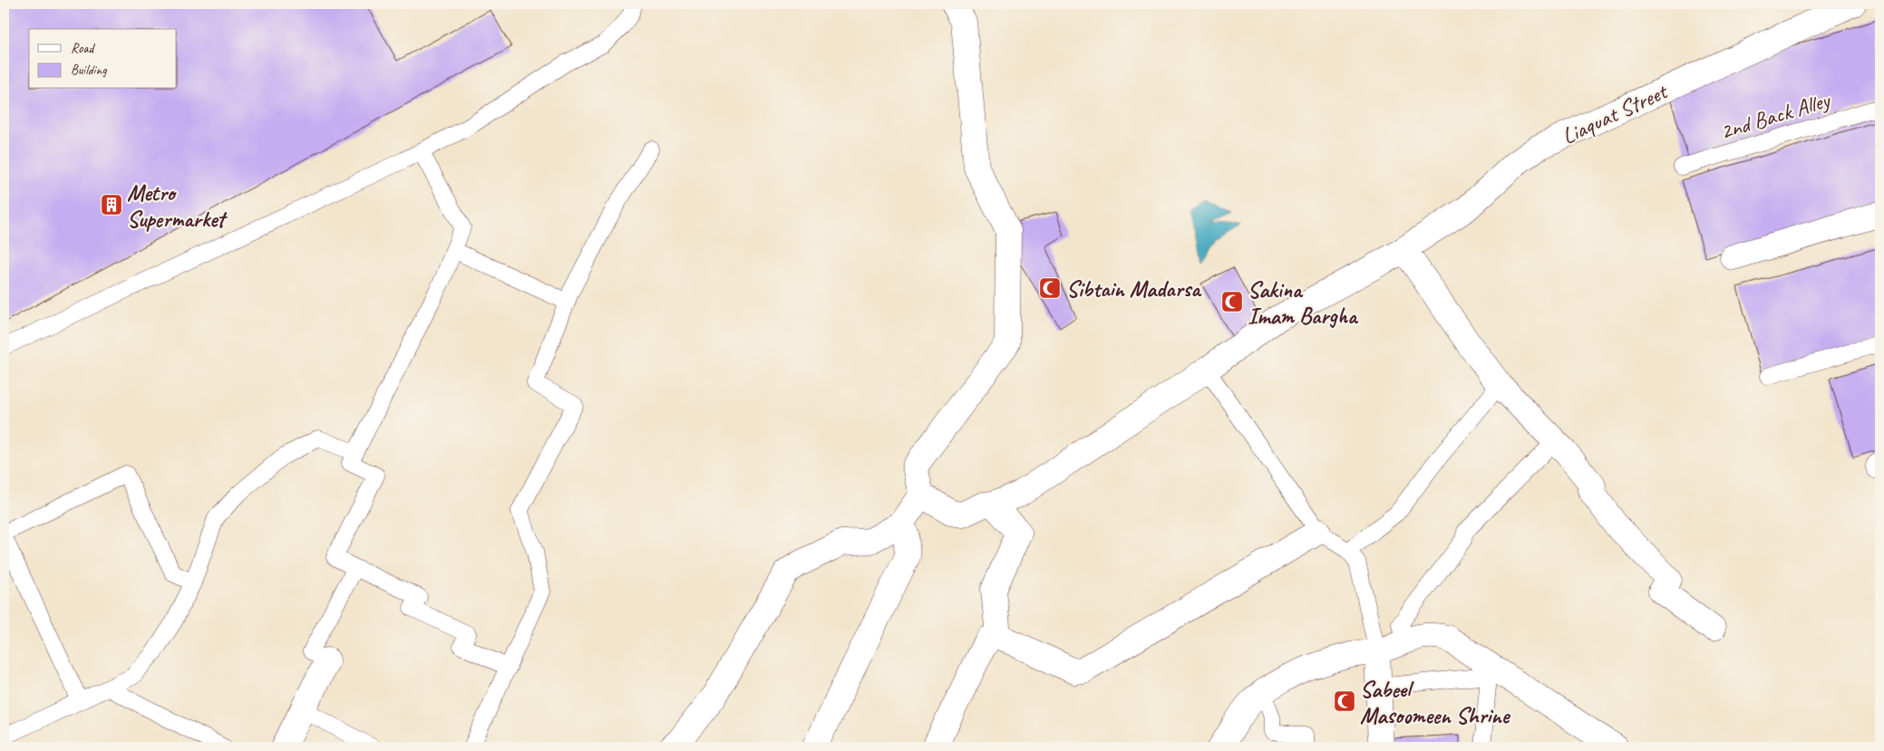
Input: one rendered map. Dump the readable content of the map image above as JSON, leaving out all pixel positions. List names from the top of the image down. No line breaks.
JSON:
{"streets":{"street":["Liaquat Street"],"lane":["2nd Back Alley"]},"places":{"building":["Metro Supermarket"],"mosque":["Sibtain Madarsa","Sakina Imam Bargha","Sabeel Masoomeen Shrine"]},"legend":["Road","Building"]}
